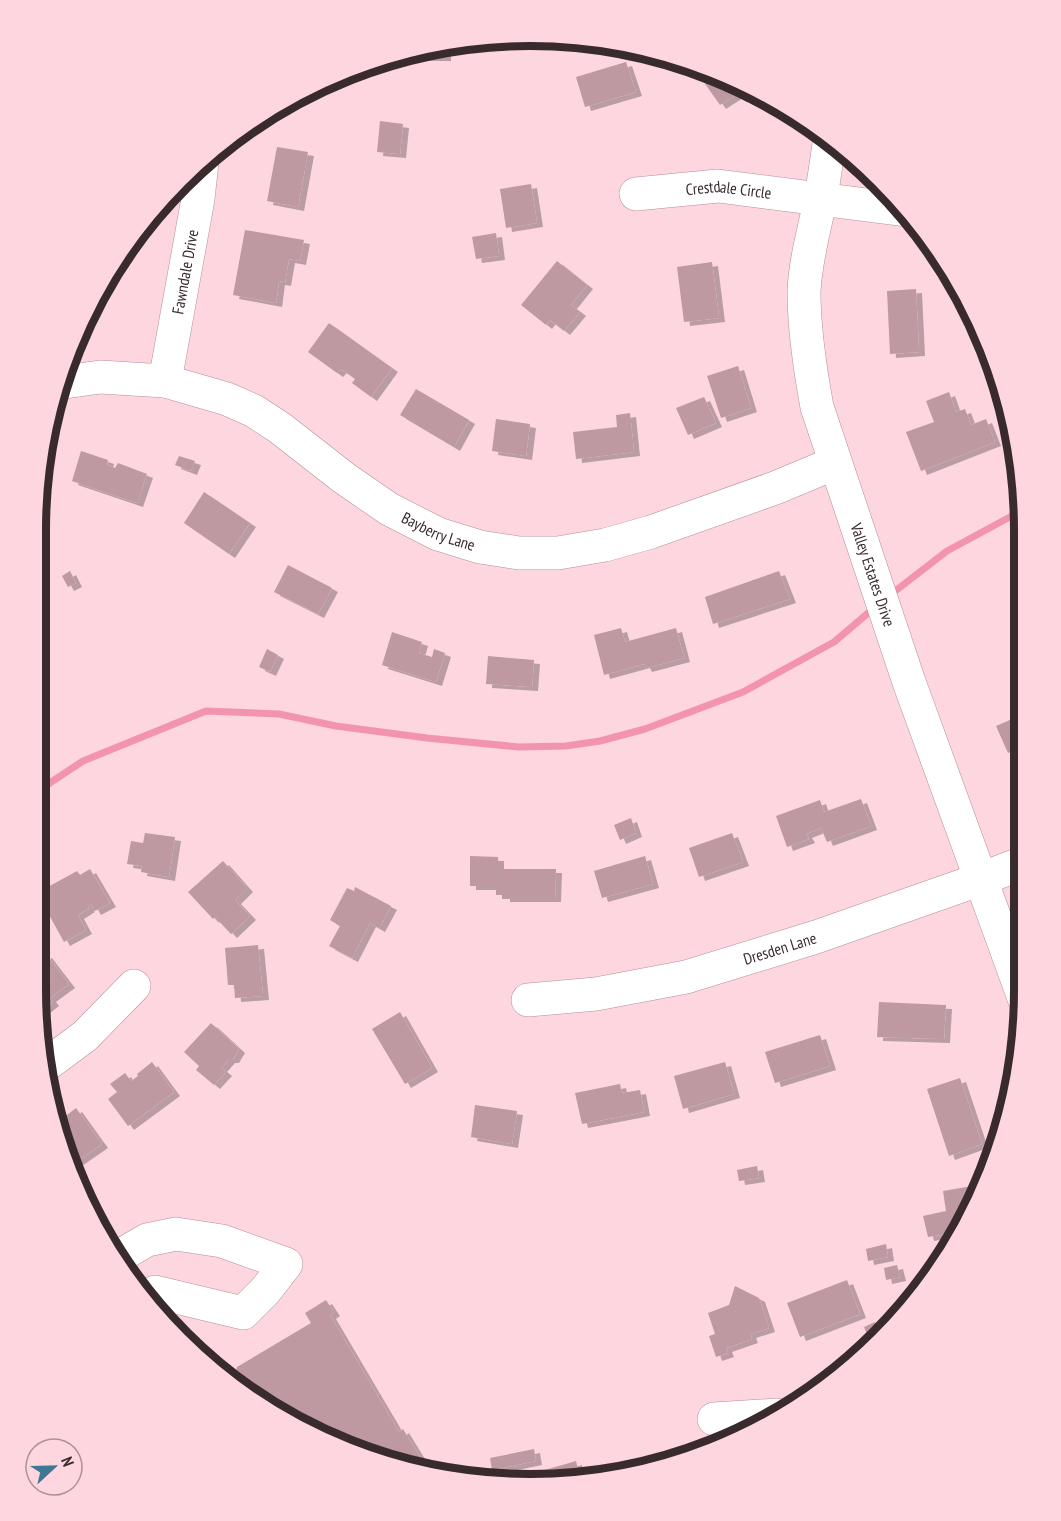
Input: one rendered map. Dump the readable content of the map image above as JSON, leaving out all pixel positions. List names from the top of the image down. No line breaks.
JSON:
{"streets":{"street":["Crestdale Circle","Fawndale Drive","Bayberry Lane","Valley Estates Drive","Dresden Lane"]},"crossings":[["Crestdale Circle","Valley Estates Drive"],["Fawndale Drive","Bayberry Lane"],["Bayberry Lane","Valley Estates Drive"],["Valley Estates Drive","Dresden Lane"]],"north":"right"}
